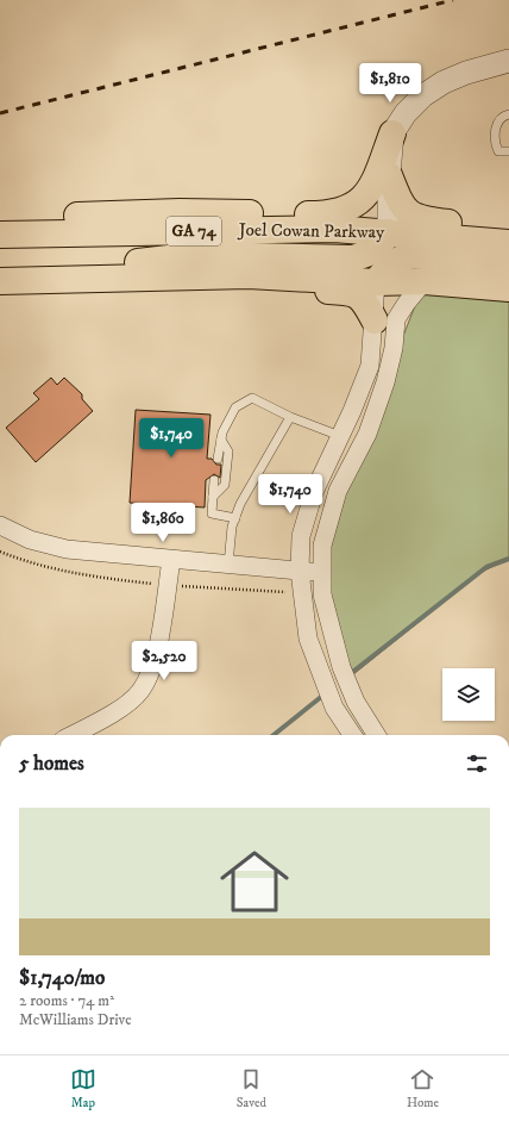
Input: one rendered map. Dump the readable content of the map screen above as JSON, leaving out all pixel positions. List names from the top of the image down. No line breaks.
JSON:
{"streets":{"main road":["GA 74","Joel Cowan Parkway"]},"page":{"price":["$1,810","$1,740","$1,740","$1,860","$2,520"],"heading":"5 homes","list":[{"name":"$1,740/mo","note":"2 rooms · 74 m² · McWilliams Drive"}],"tabs":["Map","Saved","Home"]}}
